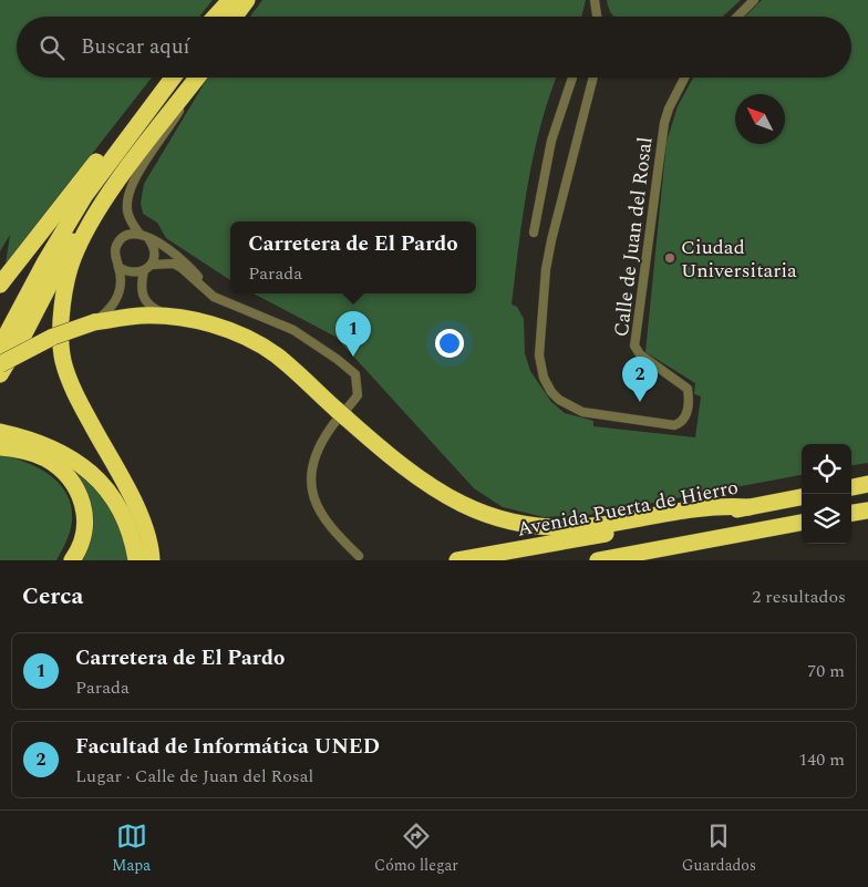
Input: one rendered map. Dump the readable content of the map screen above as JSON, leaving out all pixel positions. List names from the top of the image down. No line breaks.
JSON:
{"streets":{"highway":["Avenida Puerta de Hierro"],"street":["Calle de Juan del Rosal"]},"places":["Ciudad Universitaria"],"north":"top left","page":{"search":"Buscar aquí","popup":["Carretera de El Pardo","Parada"],"pins":["1","2"],"heading":["Cerca","2 resultados"],"list":[{"mark":"1","name":"Carretera de El Pardo","note":"Parada","value":"70 m"},{"mark":"2","name":"Facultad de Informática UNED","note":"Lugar · Calle de Juan del Rosal","value":"140 m"}],"nav":["Mapa","Cómo llegar","Guardados"]}}
